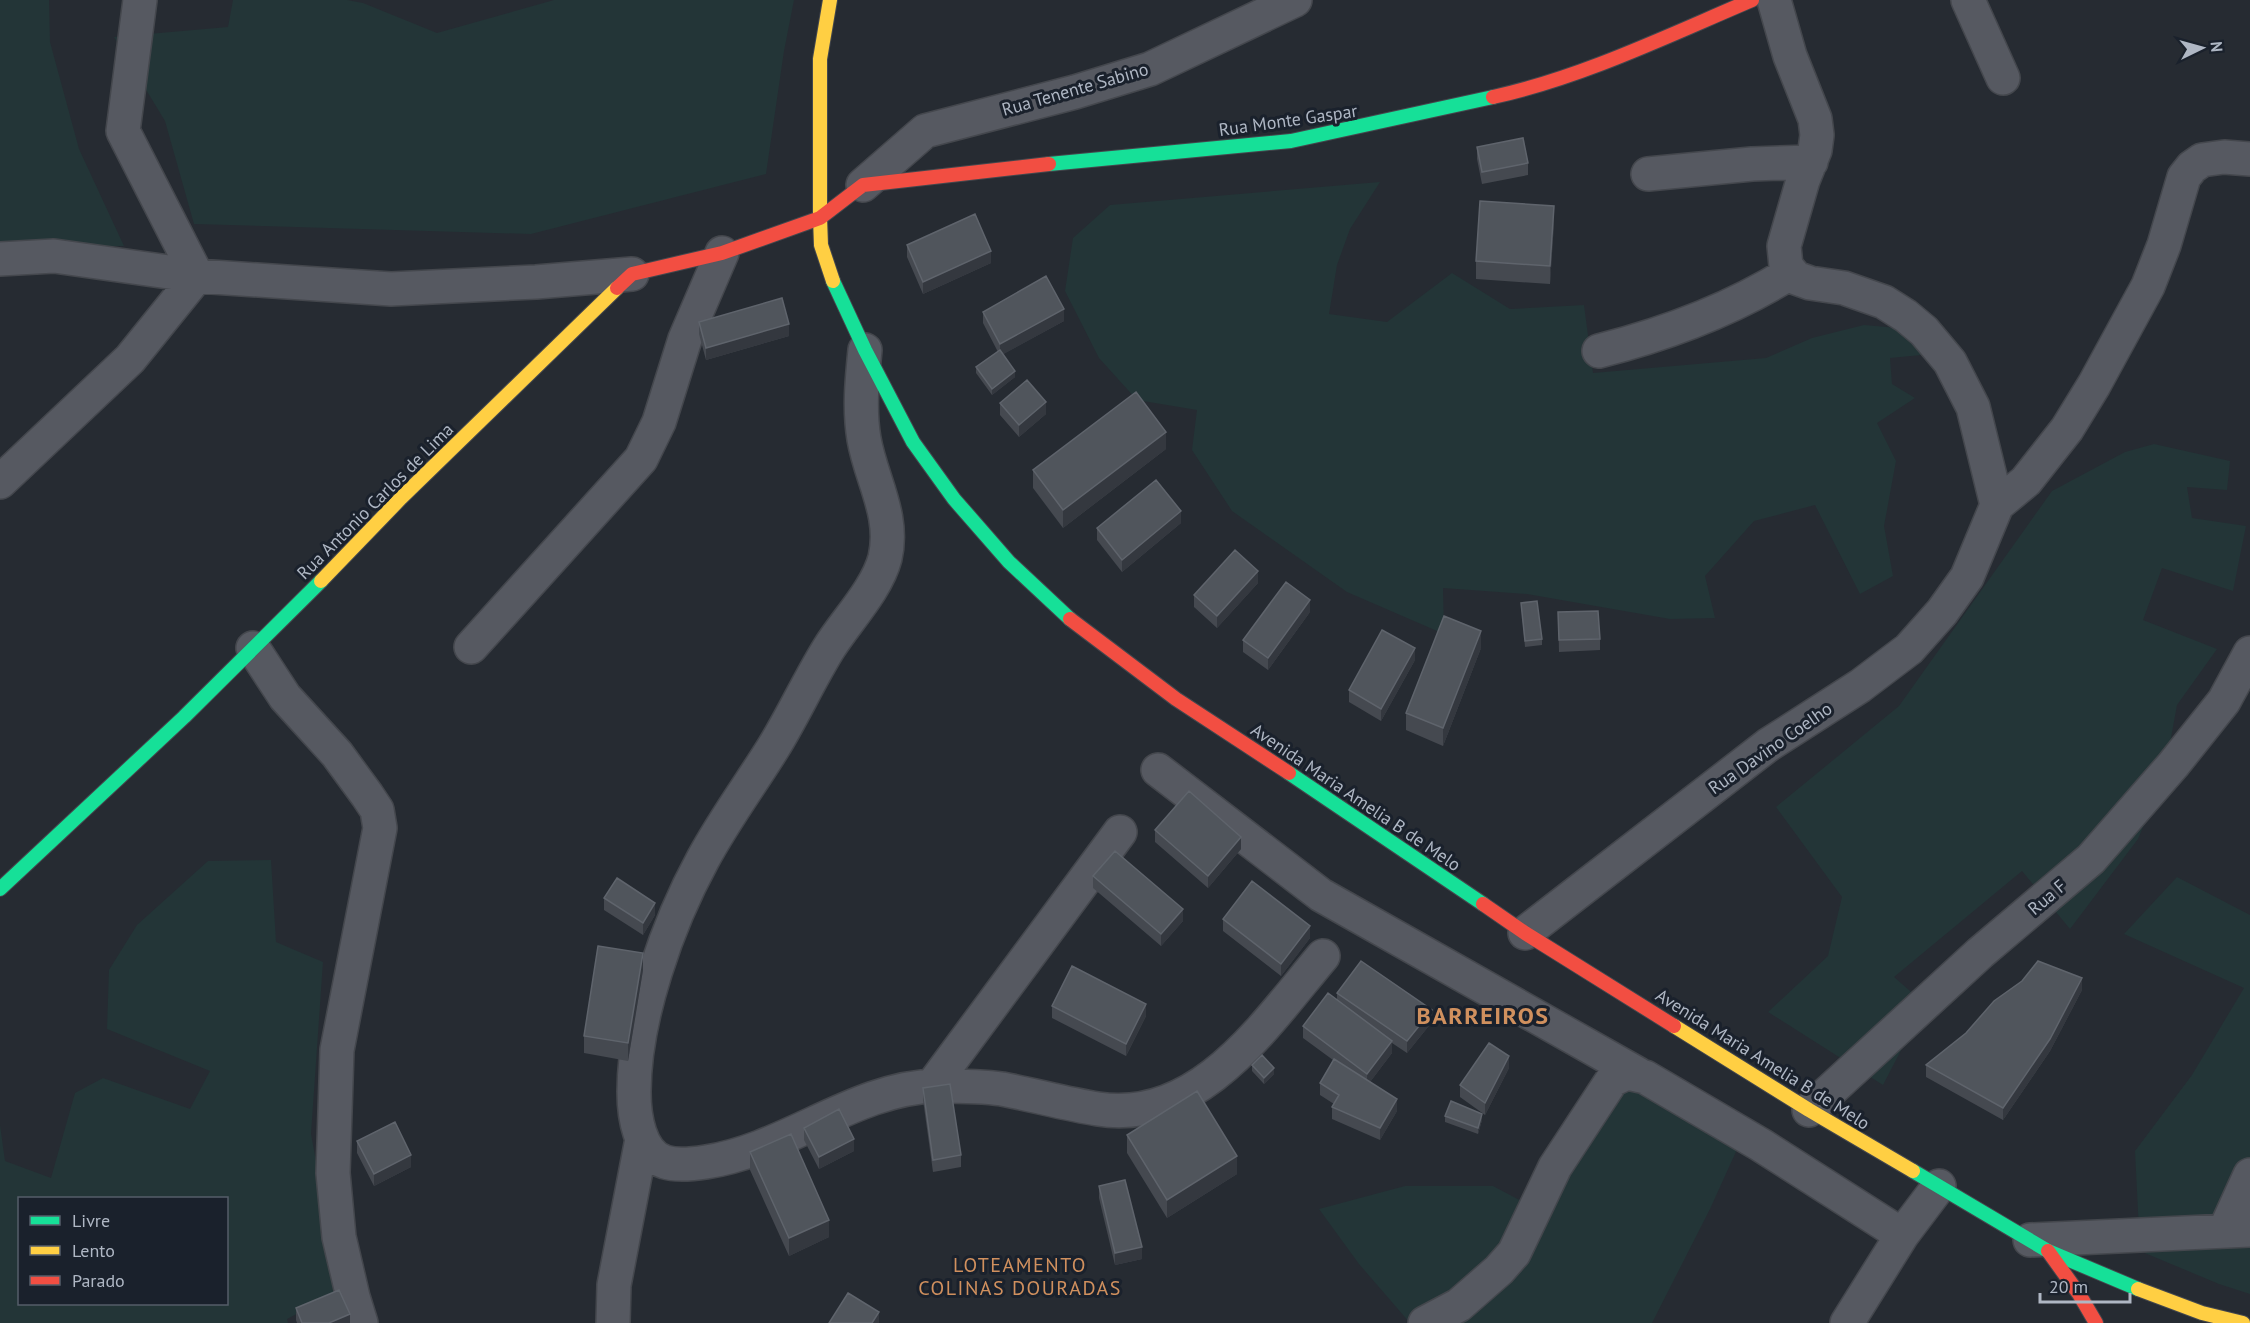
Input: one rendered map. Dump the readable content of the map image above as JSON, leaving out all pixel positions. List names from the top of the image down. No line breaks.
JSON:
{"streets":{"street":["Rua Tenente Sabino","Rua Monte Gaspar","Rua Antonio Carlos de Lima","Rua Davino Coelho","Avenida Maria Amelia B de Melo","Rua F"]},"crossings":[["Rua Tenente Sabino","Rua Monte Gaspar"],["Rua Davino Coelho","Avenida Maria Amelia B de Melo"],["Avenida Maria Amelia B de Melo","Rua F"]],"districts":["BARREIROS","LOTEAMENTO COLINAS DOURADAS"],"legend":["Livre","Lento","Parado"],"scale_bar":"20 m","north":"right"}
